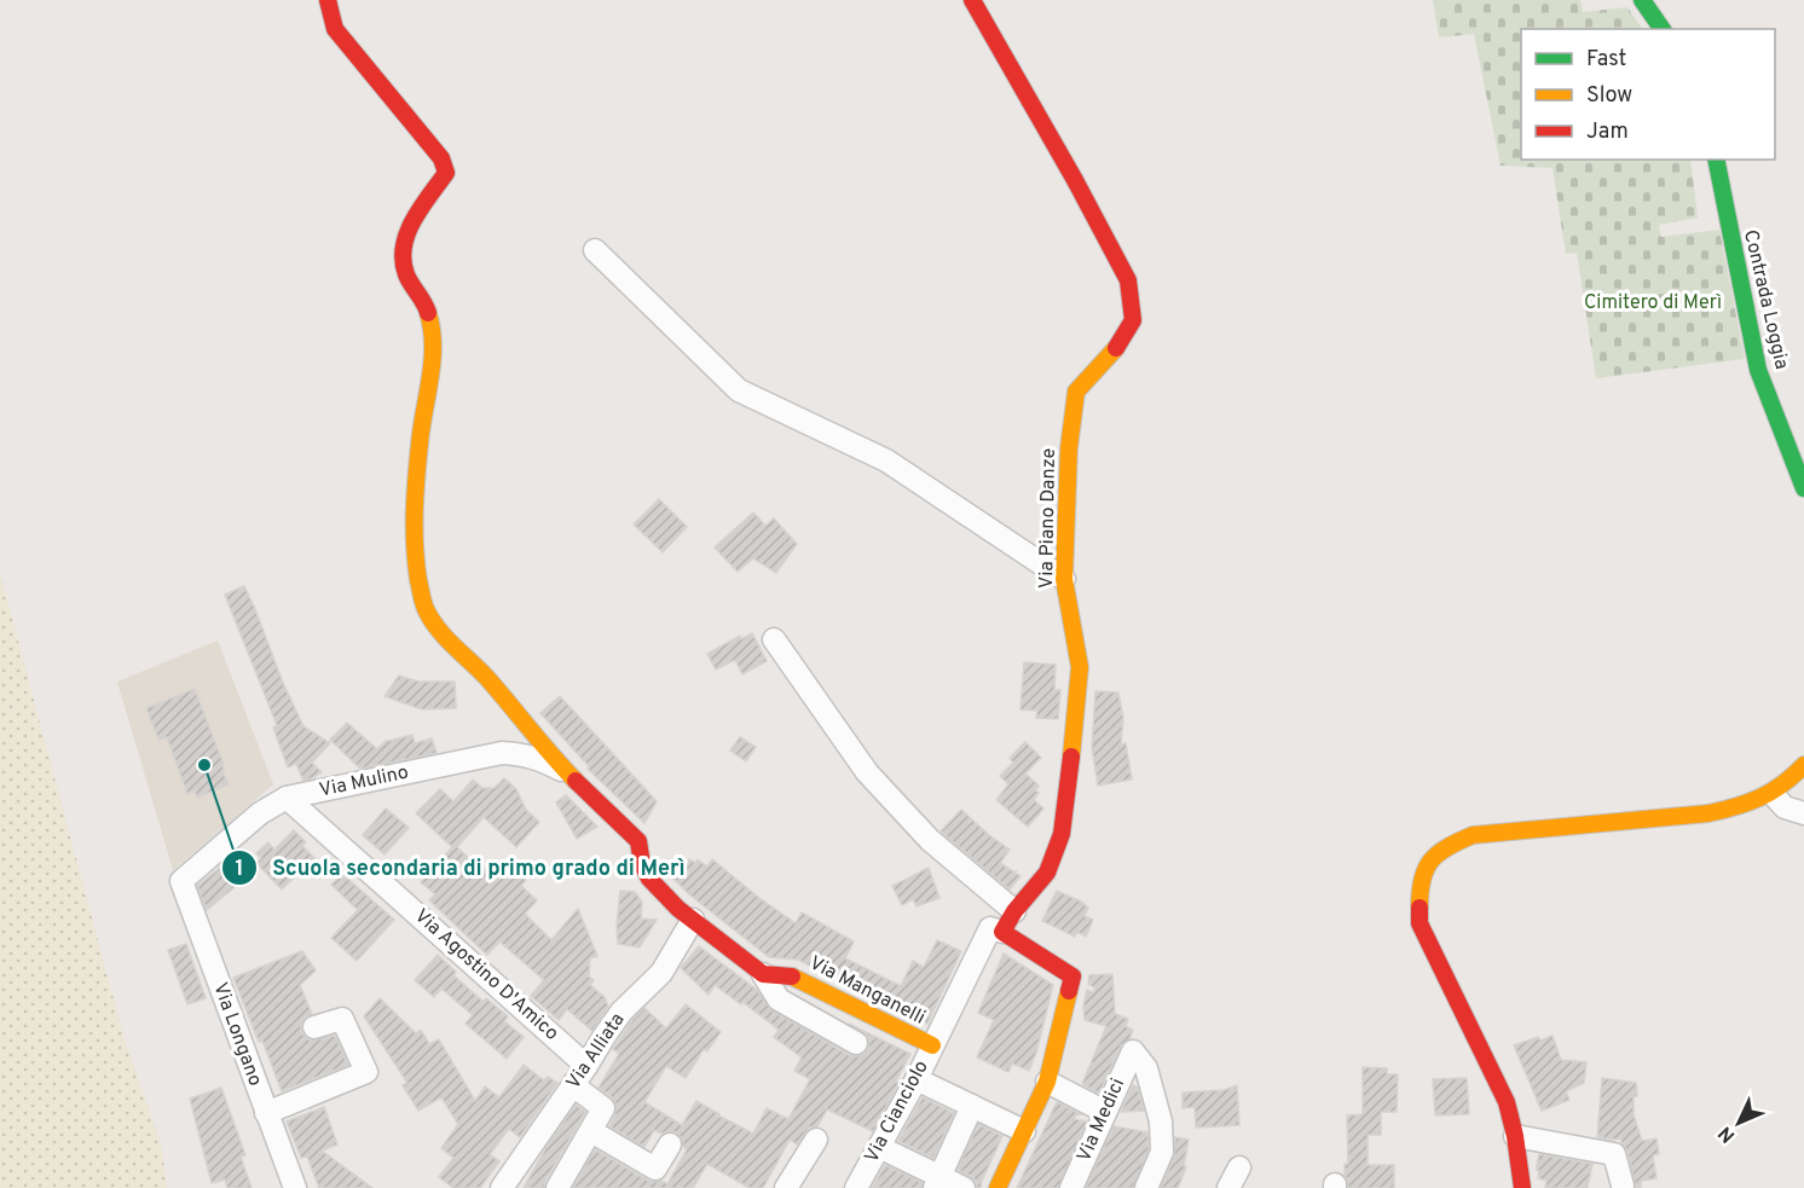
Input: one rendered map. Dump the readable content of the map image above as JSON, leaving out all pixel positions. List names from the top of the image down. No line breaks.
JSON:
{"streets":{"street":["Contrada Loggia","Via Piano Danze","Via Mulino","Via Agostino D'Amico","Via Manganelli","Via Longano","Via Alliata","Via Cianciolo","Via Medici"]},"crossings":[["Via Piano Danze","Via Cianciolo"],["Via Mulino","Via Agostino D'Amico"],["Via Mulino","Via Manganelli"],["Via Mulino","Via Longano"],["Via Agostino D'Amico","Via Alliata"],["Via Manganelli","Via Alliata"],["Via Manganelli","Via Cianciolo"]],"parks":["Cimitero di Merì"],"places":["Scuola secondaria di primo grado di Merì"],"legend":["Fast","Slow","Jam"],"north":"bottom left"}
